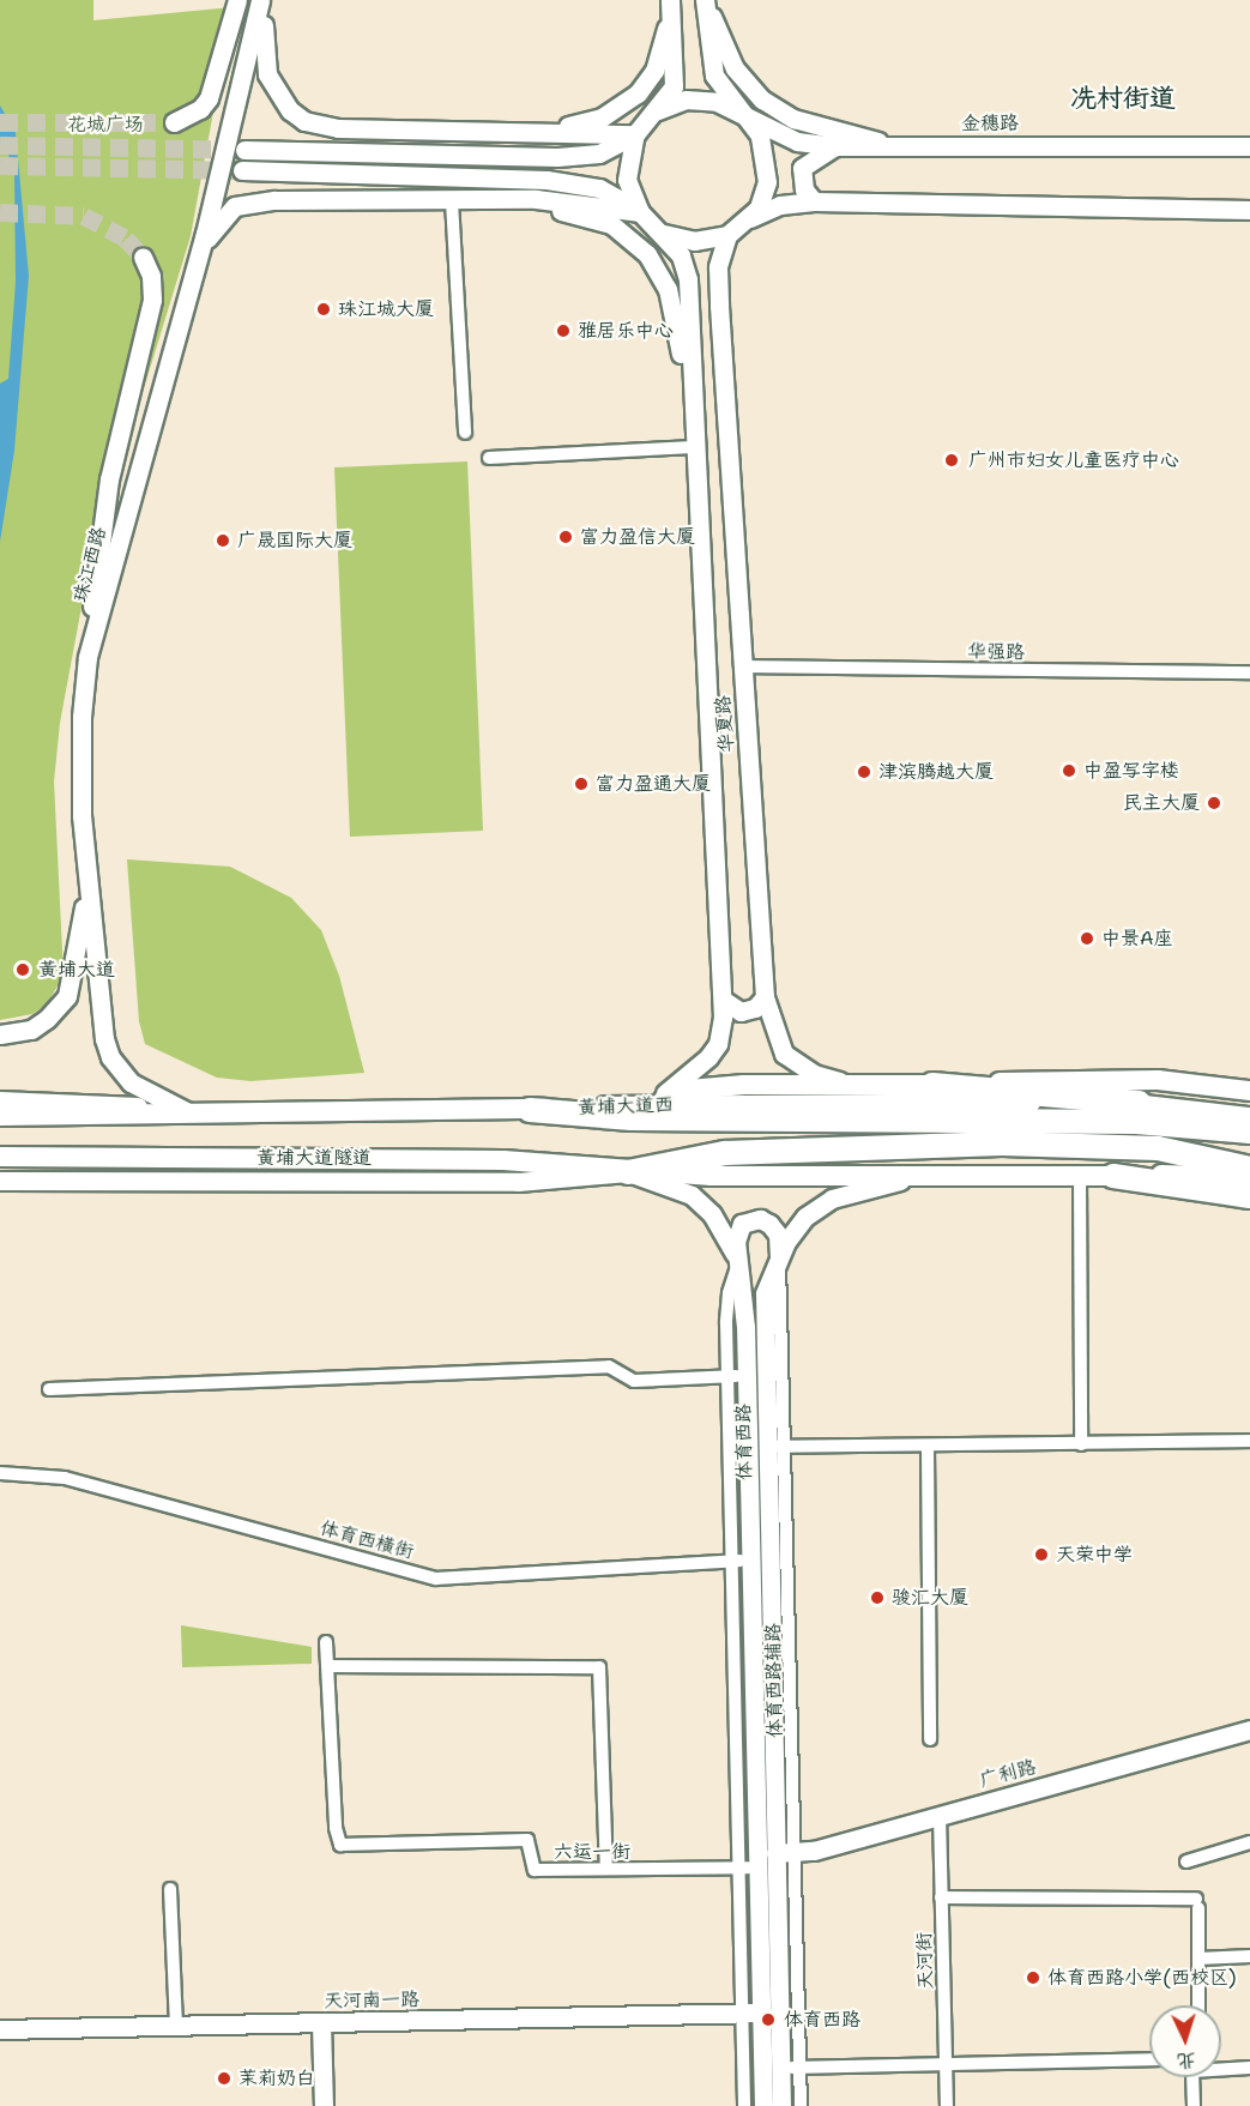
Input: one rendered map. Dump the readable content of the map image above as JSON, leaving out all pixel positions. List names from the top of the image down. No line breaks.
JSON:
{"streets":{"main road":["金穗路","珠江西路","华夏路","黄埔大道西","黄埔大道隧道","体育西路","广利路","天河南一路"],"street":["华强路","体育西横街","体育西路辅路","六运一街","天河街"]},"crossings":[["金穗路","华夏路"],["珠江西路","黄埔大道西"],["华强路","华夏路"],["华夏路","黄埔大道西"],["体育西路","体育西横街"],["体育西路","体育西路辅路"],["体育西路","广利路"],["体育西路","六运一街"],["体育西路","天河南一路"],["体育西路辅路","广利路"],["广利路","天河街"]],"districts":["冼村街道"],"parks":["花城广场"],"places":["珠江城大厦","雅居乐中心","广州市妇女儿童医疗中心","富力盈信大厦","广晟国际大厦","中盈写字楼","津滨腾越大厦","富力盈通大厦","民主大厦","中景A座","黄埔大道","天荣中学","骏汇大厦","体育西路小学(西校区)","体育西路","茉莉奶白"],"north":"bottom"}
